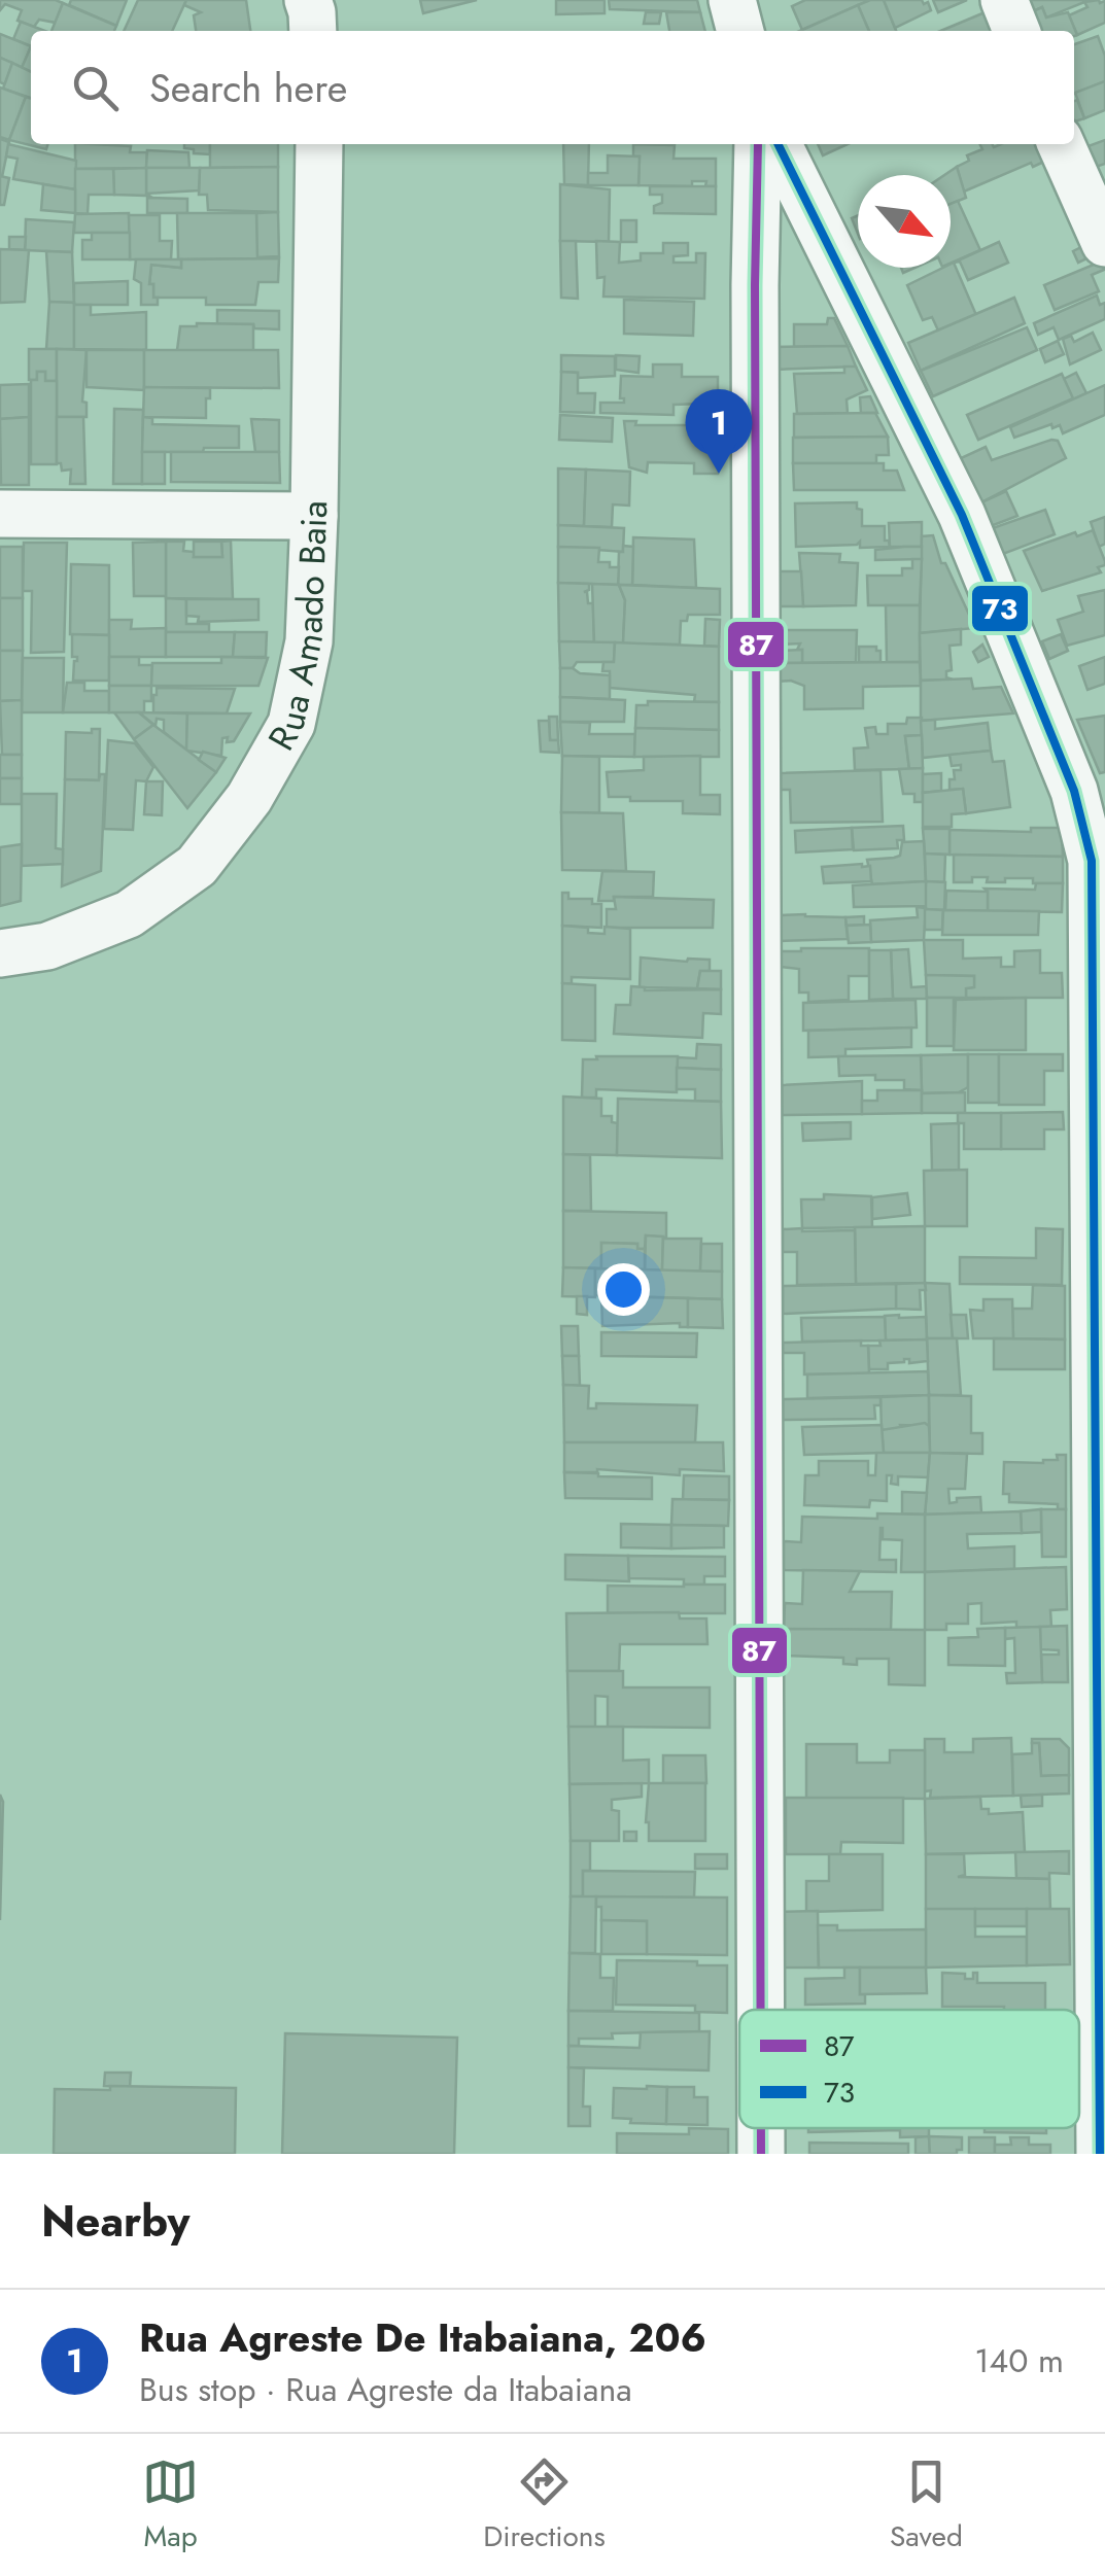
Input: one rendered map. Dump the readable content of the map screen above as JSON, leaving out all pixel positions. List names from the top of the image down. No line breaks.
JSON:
{"streets":{"street":["Rua Amado Baia"]},"lines":["transit line 87","transit line 73"],"legend":["87","73"],"north":"bottom right","page":{"search":"Search here","pins":"1","heading":"Nearby","list":[{"mark":"1","name":"Rua Agreste De Itabaiana, 206","note":"Bus stop · Rua Agreste da Itabaiana","value":"140 m"}],"nav":["Map","Directions","Saved"]}}
